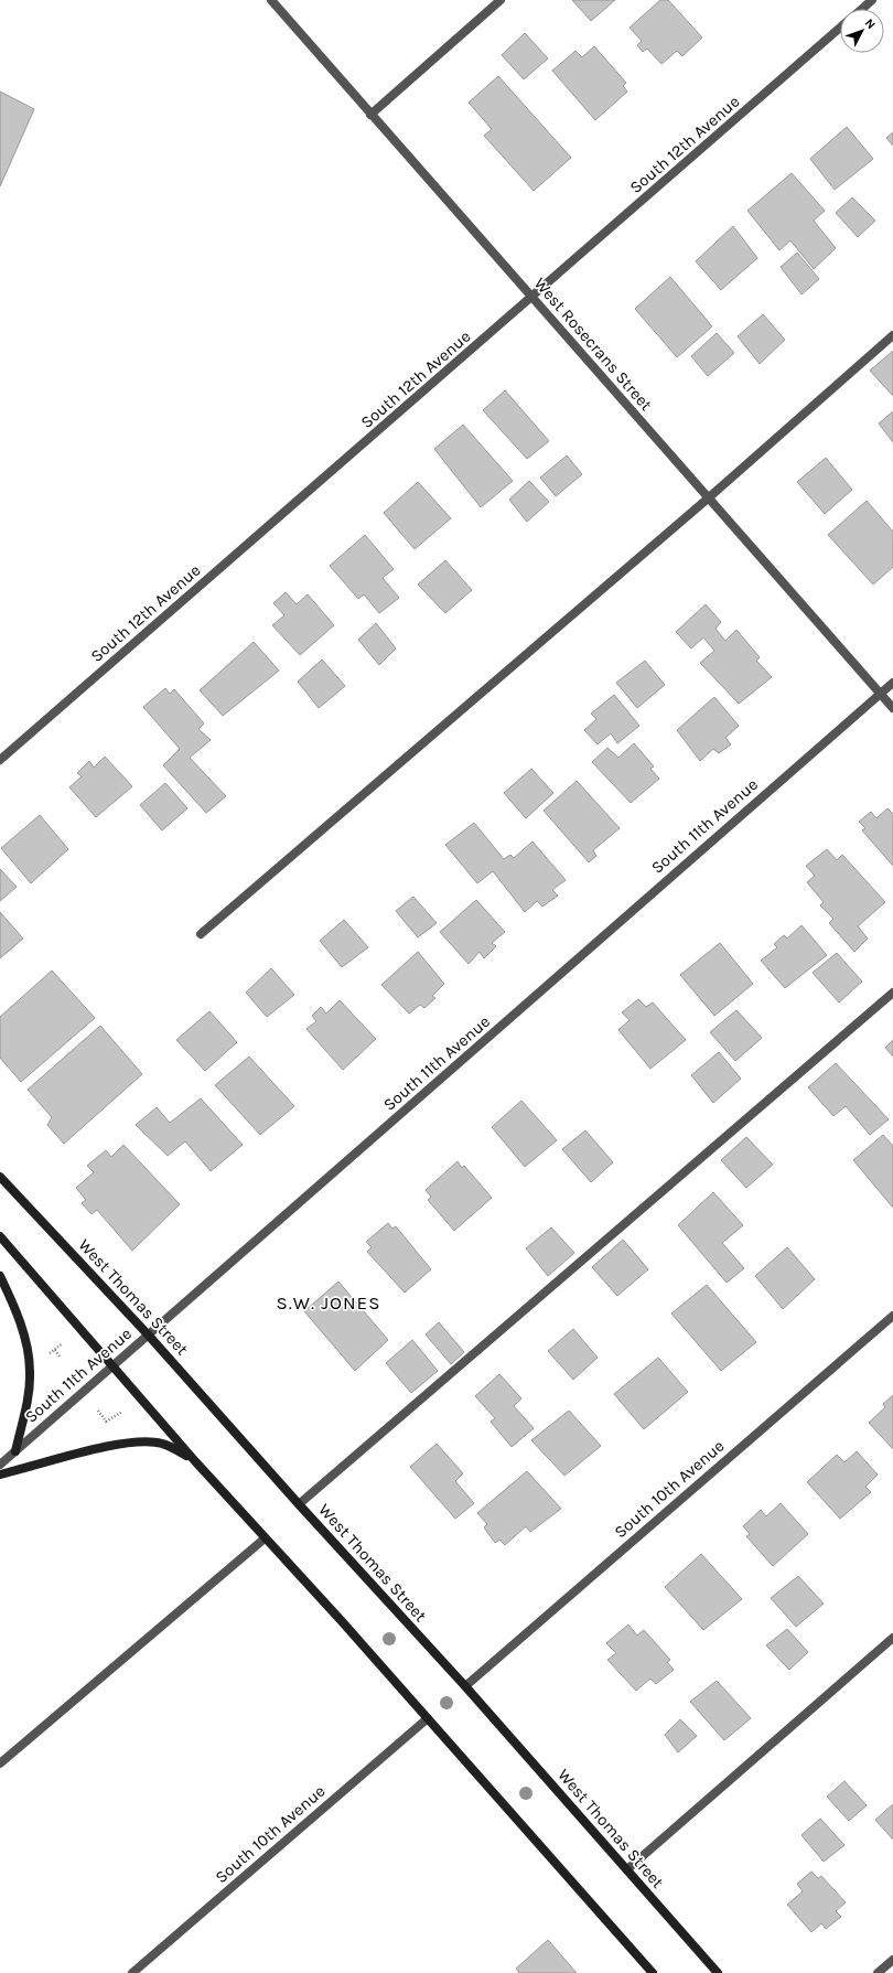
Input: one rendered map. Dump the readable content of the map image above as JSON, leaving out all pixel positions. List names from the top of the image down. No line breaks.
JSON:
{"streets":{"main road":["West Thomas Street"],"street":["South 12th Avenue","West Rosecrans Street","South 11th Avenue","South 10th Avenue"]},"crossings":[["South 12th Avenue","West Rosecrans Street"],["West Rosecrans Street","South 11th Avenue"],["South 11th Avenue","West Thomas Street"],["West Thomas Street","South 10th Avenue"]],"districts":["S.W. JONES"],"north":"top right"}
